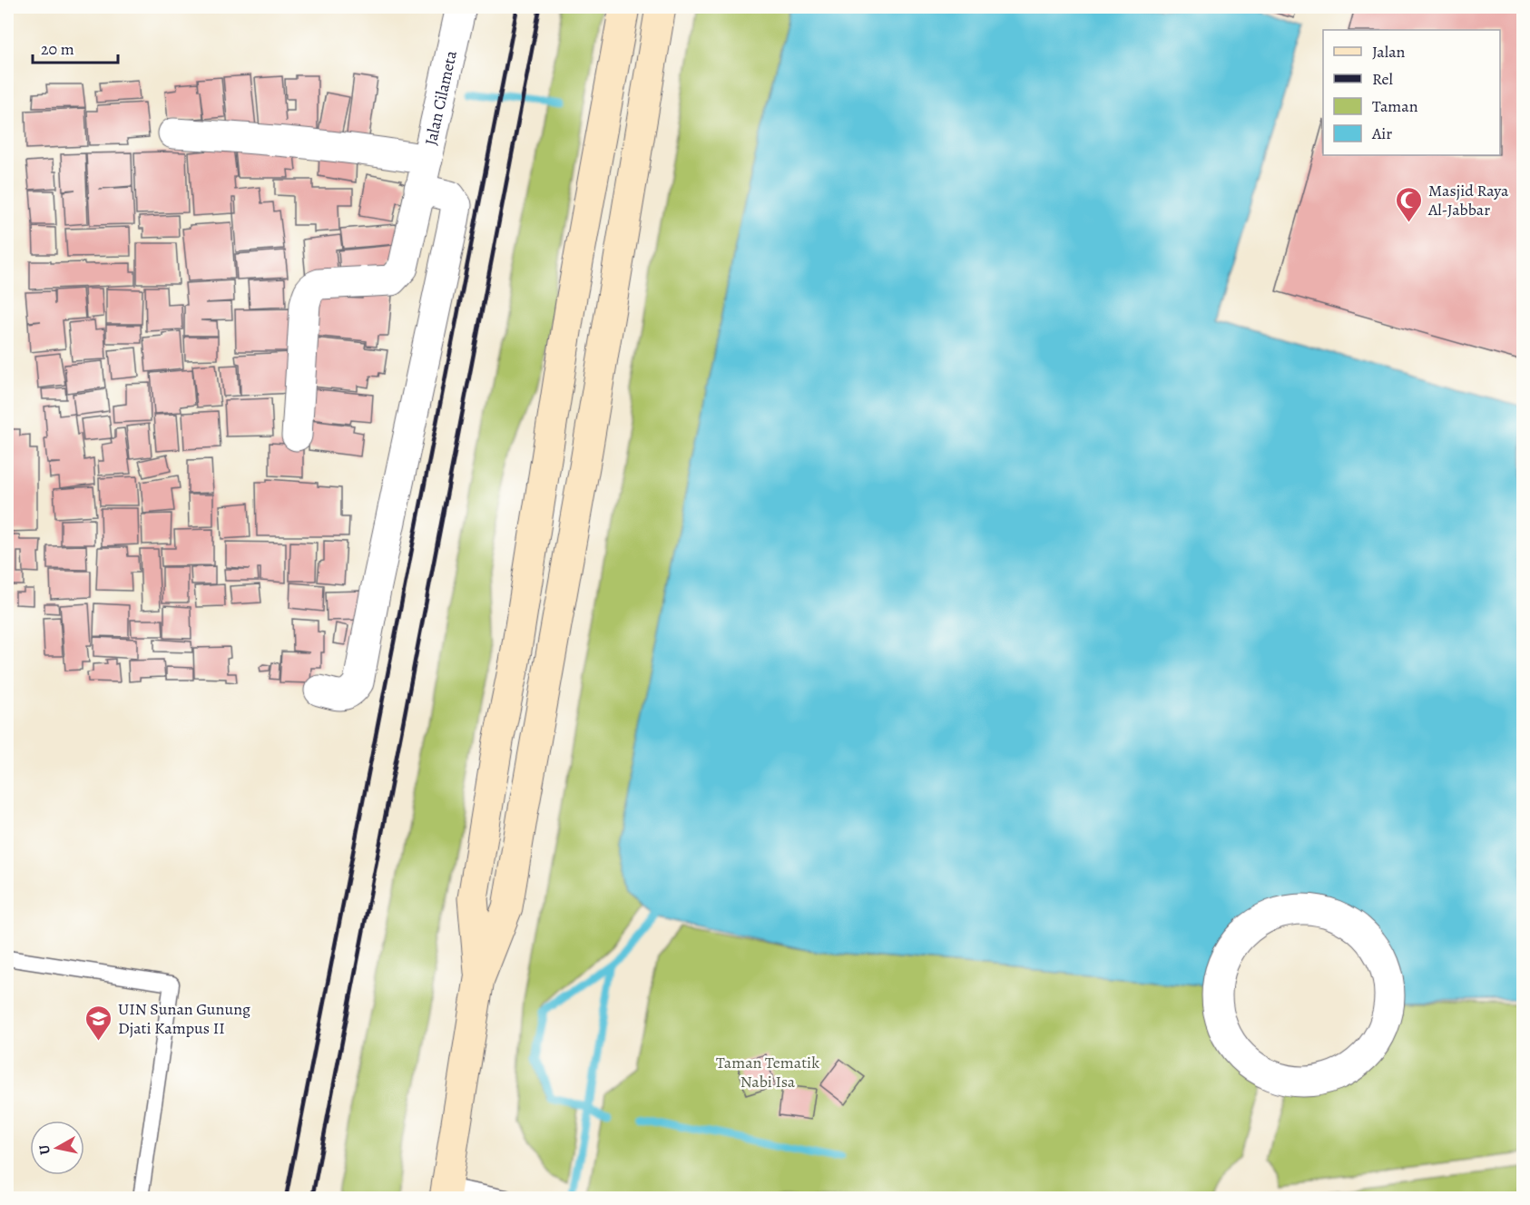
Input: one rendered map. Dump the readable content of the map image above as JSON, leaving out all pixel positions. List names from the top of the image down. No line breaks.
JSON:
{"streets":{"street":["Jalan Cilameta"]},"parks":["Taman Tematik Nabi Isa"],"places":{"mosque":["Masjid Raya Al-Jabbar"],"school or university":["UIN Sunan Gunung Djati Kampus II"]},"legend":["Jalan","Rel","Taman","Air"],"scale_bar":"20 m","north":"left"}
